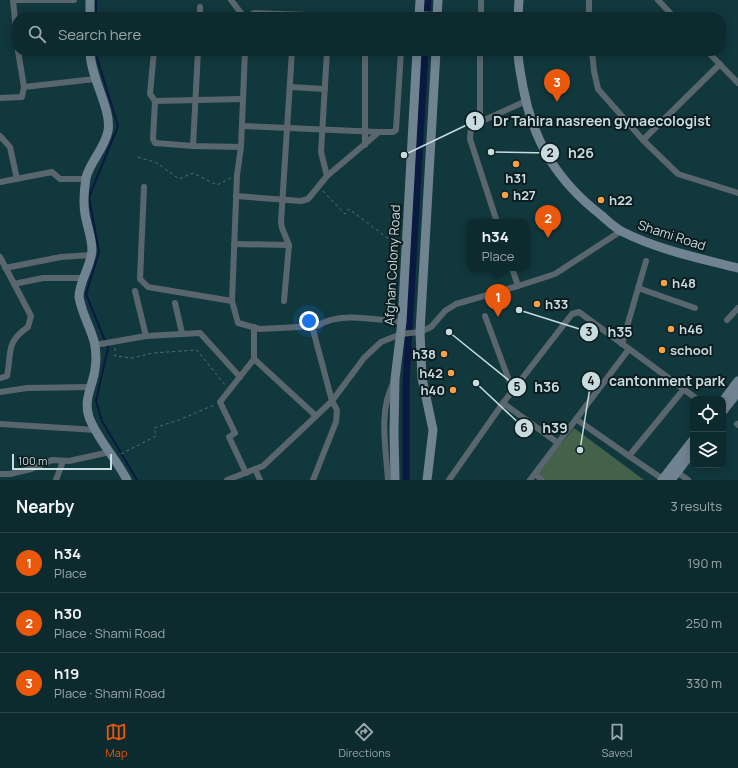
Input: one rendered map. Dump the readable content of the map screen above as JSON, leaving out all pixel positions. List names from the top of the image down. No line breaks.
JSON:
{"streets":{"street":["Shami Road","Afghan Colony Road"]},"places":["h26","Dr Tahira nasreen gynaecologist","h31","h27","h22","h48","h33","h35","h46","h36","school","h38","h42","h39","h40","cantonment park"],"scale_bar":"100 m","page":{"search":"Search here","pins":["3","2","1"],"popup":["h34","Place"],"scale":"100 m","heading":["Nearby","3 results"],"list":[{"mark":"1","name":"h34","note":"Place","value":"190 m"},{"mark":"2","name":"h30","note":"Place · Shami Road","value":"250 m"},{"mark":"3","name":"h19","note":"Place · Shami Road","value":"330 m"}],"nav":["Map","Directions","Saved"]}}
